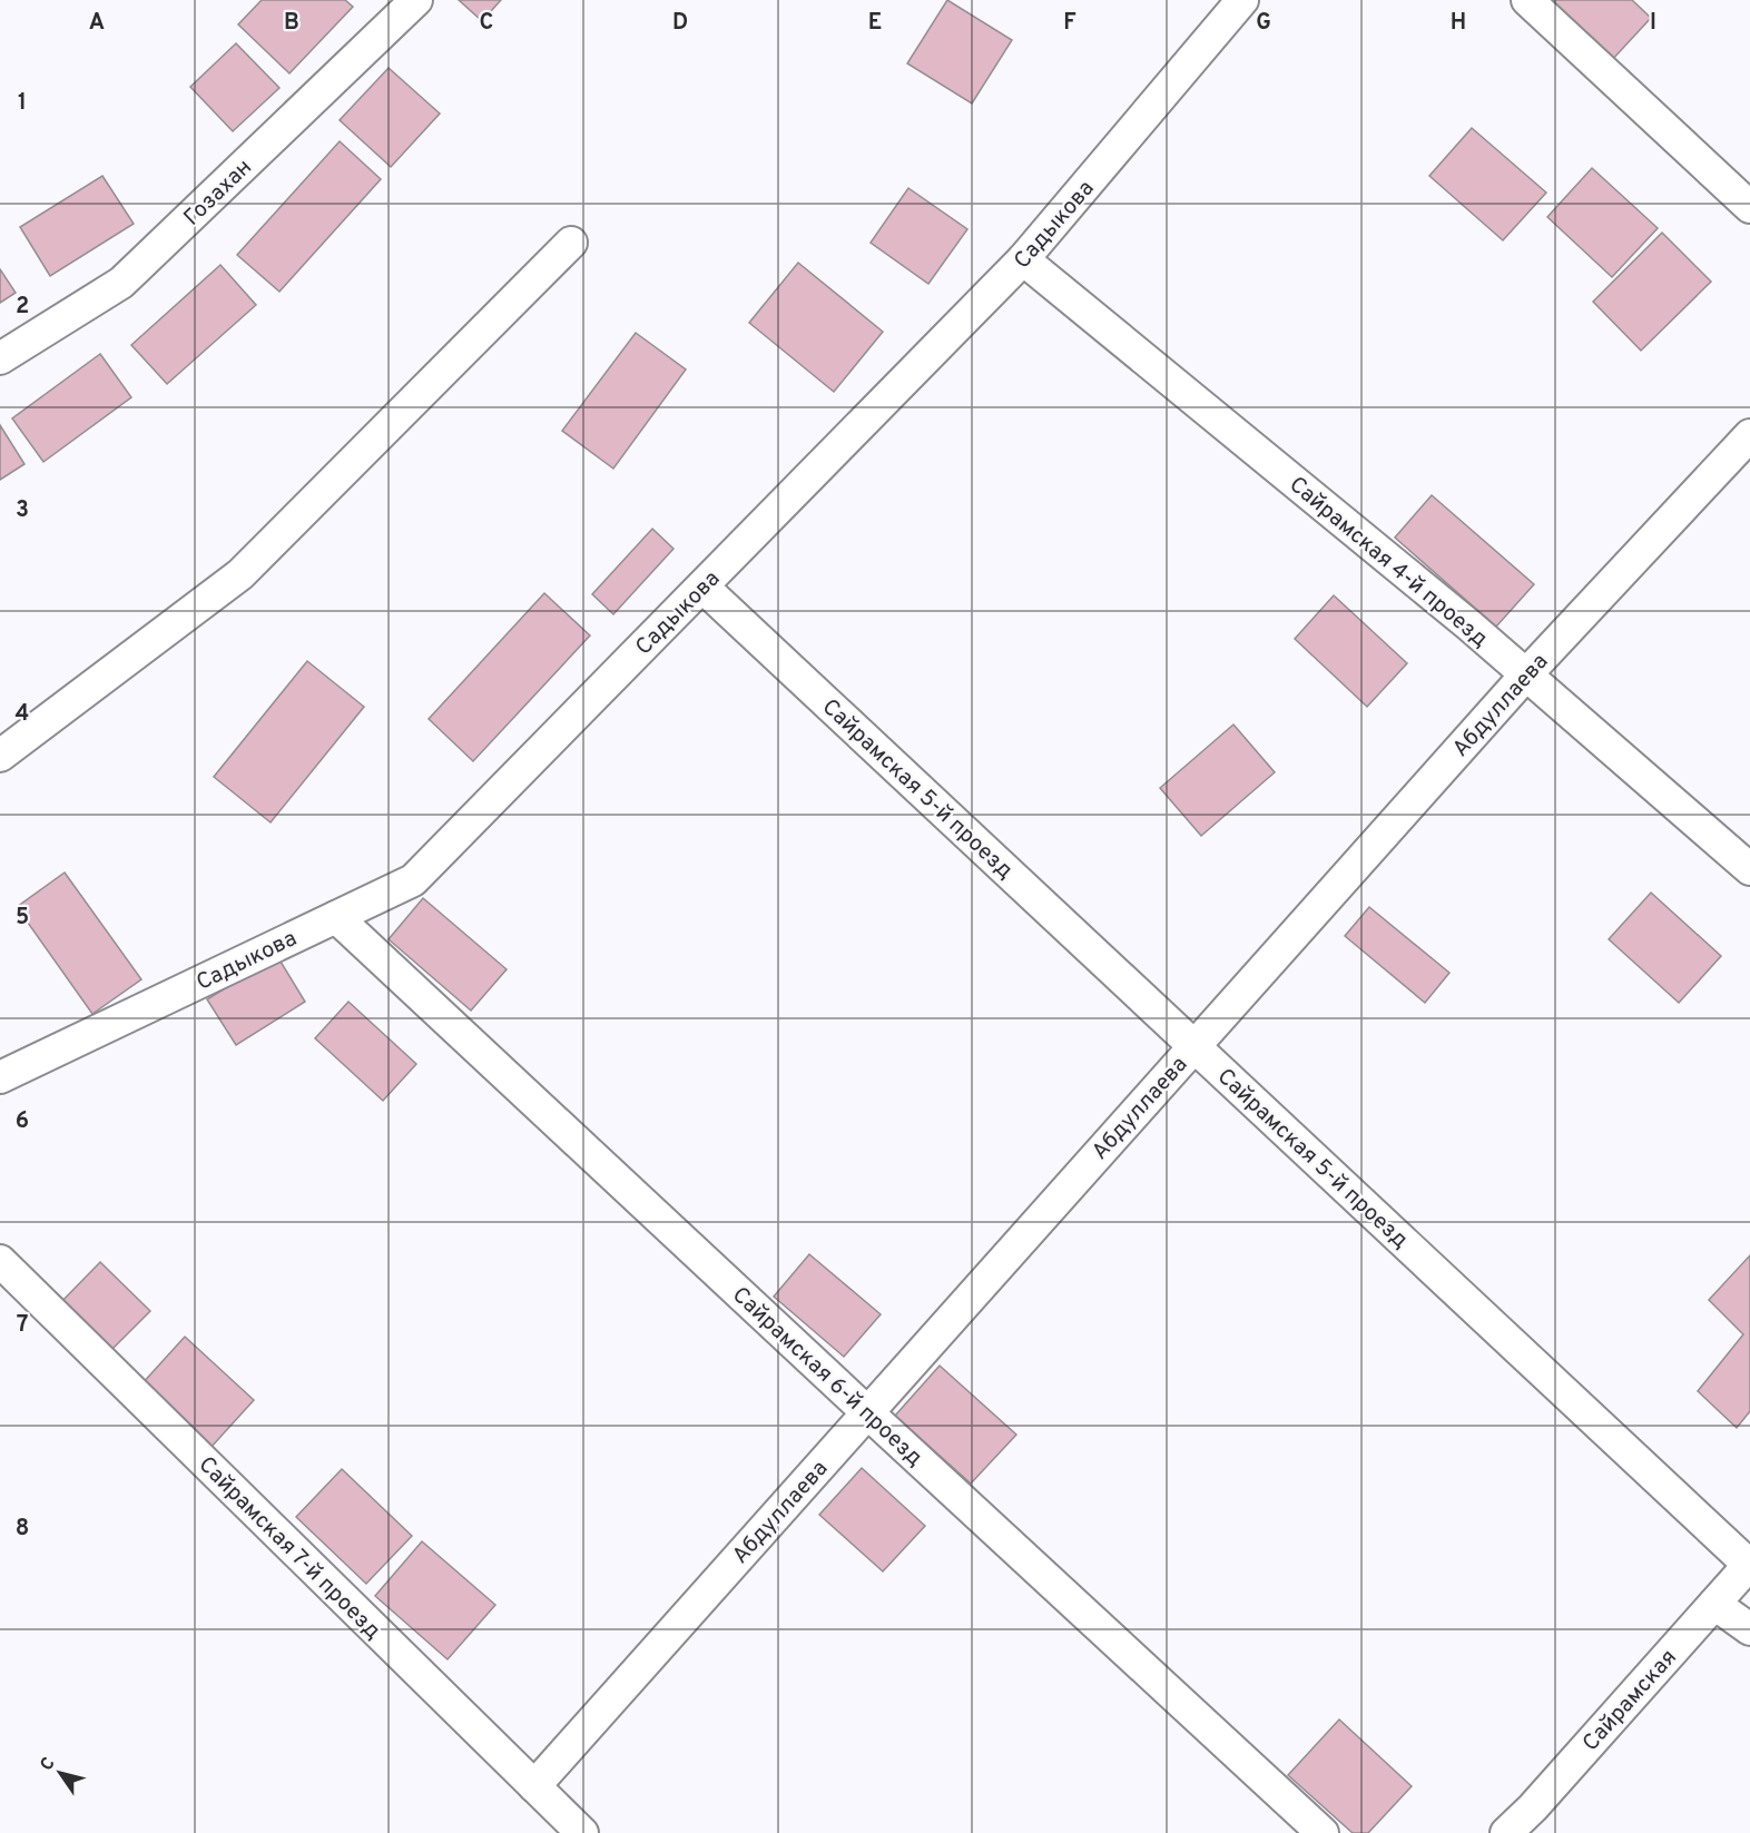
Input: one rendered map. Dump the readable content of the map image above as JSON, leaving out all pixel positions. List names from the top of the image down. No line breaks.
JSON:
{"streets":{"street":["Гозахан","Садыкова","Сайрамская 4-й проезд","Абдуллаева","Сайрамская 5-й проезд","Сайрамская 6-й проезд","Сайрамская 7-й проезд","Сайрамская"]},"crossings":[["Садыкова","Сайрамская 4-й проезд"],["Садыкова","Сайрамская 5-й проезд"],["Садыкова","Сайрамская 6-й проезд"],["Сайрамская 4-й проезд","Абдуллаева"],["Абдуллаева","Сайрамская 5-й проезд"],["Абдуллаева","Сайрамская 6-й проезд"],["Абдуллаева","Сайрамская 7-й проезд"],["Сайрамская 5-й проезд","Сайрамская"]],"north":"top left","grid":{"columns":["A","B","C","D","E","F","G","H","I"],"rows":["1","2","3","4","5","6","7","8"]}}
